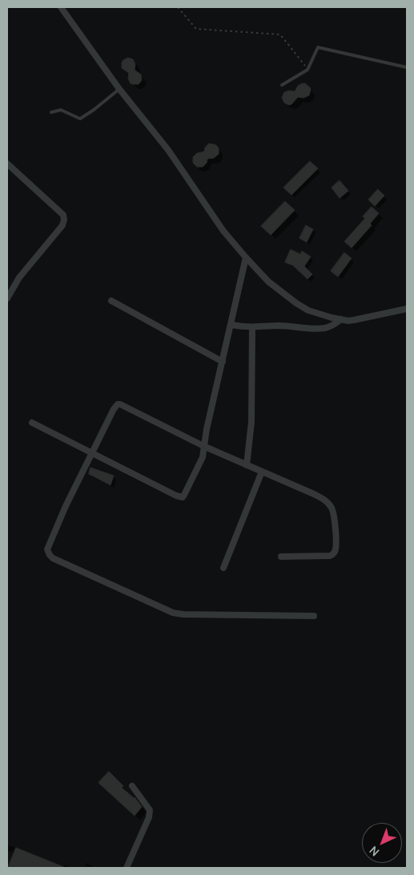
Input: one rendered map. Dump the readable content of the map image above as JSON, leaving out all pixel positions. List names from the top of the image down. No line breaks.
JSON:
{"north":"bottom left"}
